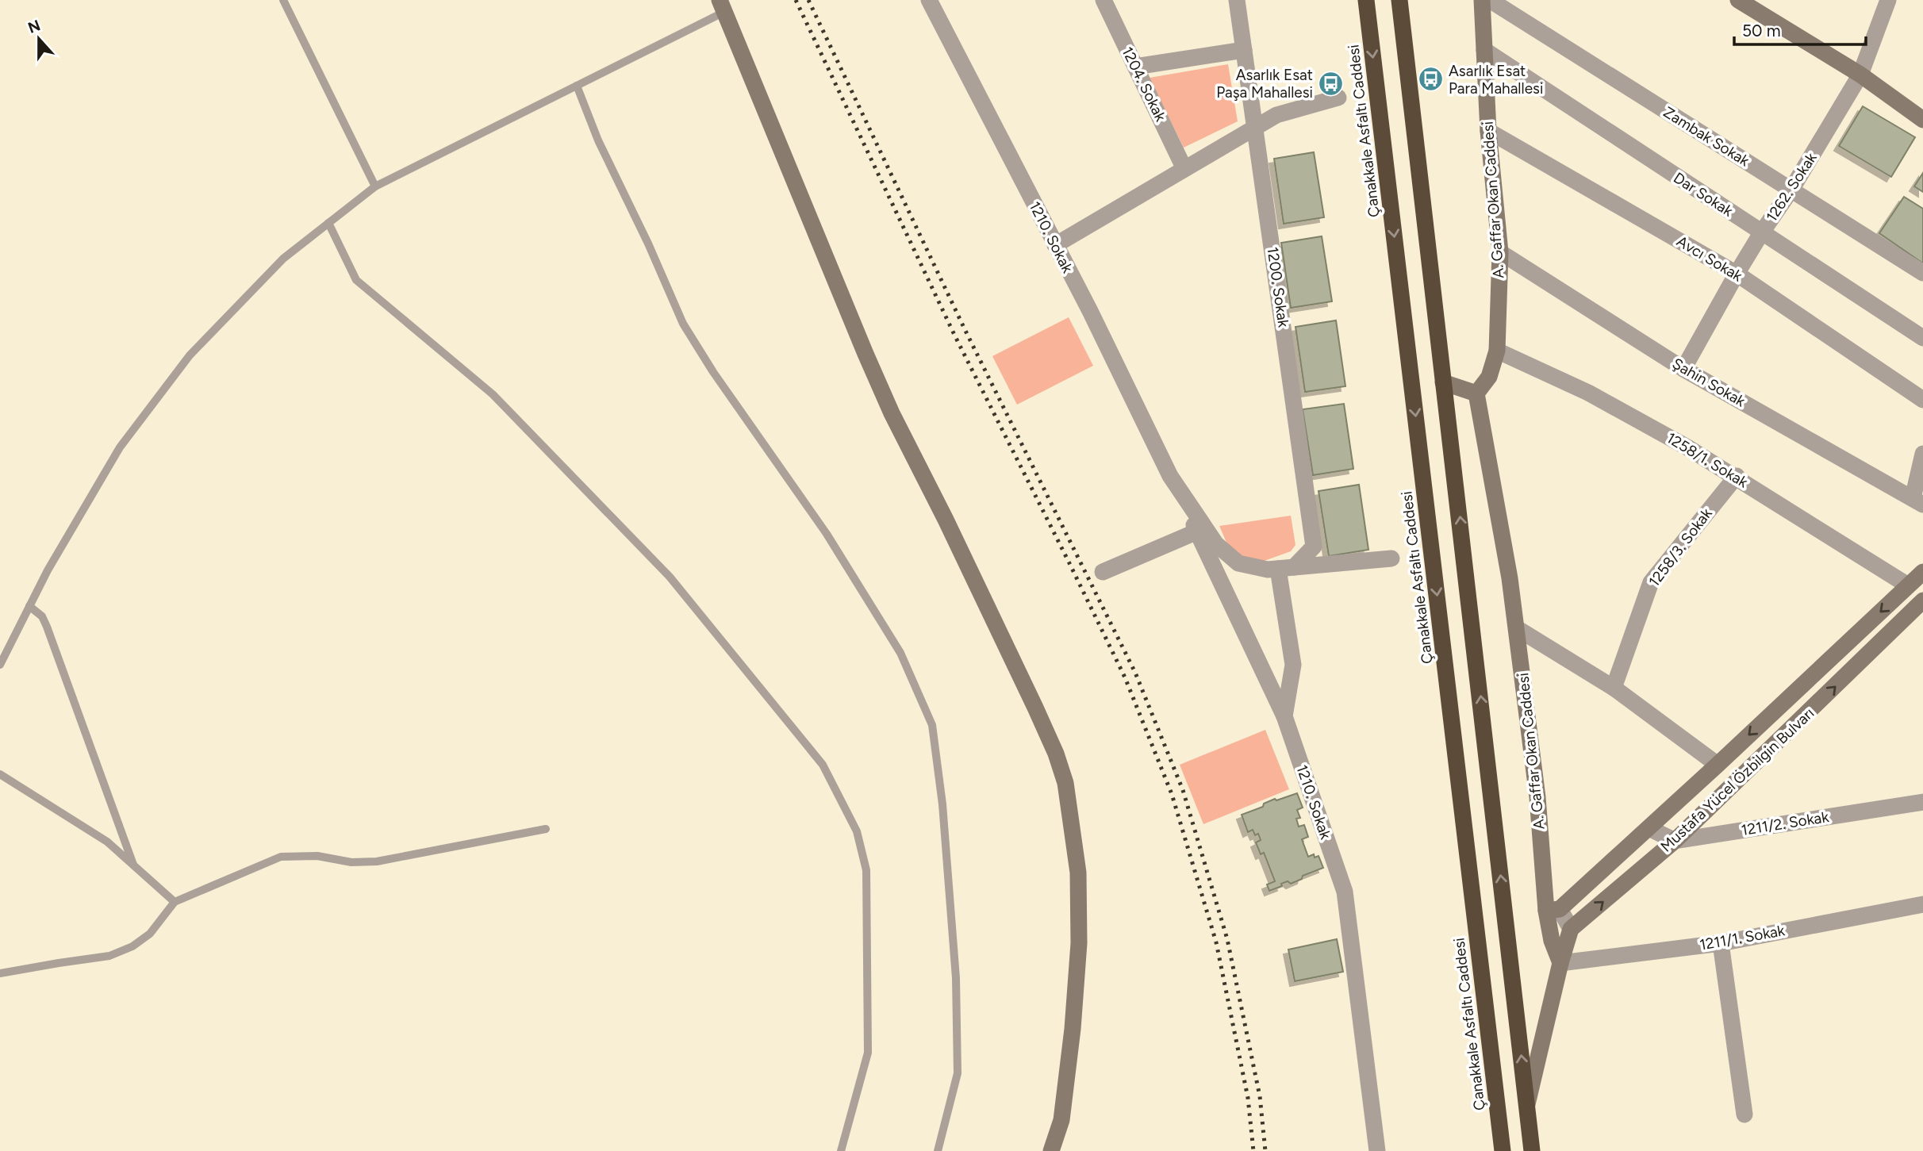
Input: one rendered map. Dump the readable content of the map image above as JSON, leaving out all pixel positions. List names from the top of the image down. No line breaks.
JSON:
{"streets":{"highway":["Çanakkale Asfaltı Caddesi"],"street":["1204. Sokak","Zambak Sokak","1262. Sokak","Dar Sokak","A. Gaffar Okan Caddesi","1210. Sokak","Avcı Sokak","1200. Sokak","Şahin Sokak","1258/1. Sokak","1258/3. Sokak","Mustafa Yücel Özbilgin Bulvarı","1211/2. Sokak","1211/1. Sokak"]},"crossings":[["Zambak Sokak","1262. Sokak"],["1262. Sokak","Dar Sokak"],["1262. Sokak","Avcı Sokak"],["1262. Sokak","Şahin Sokak"],["Dar Sokak","A. Gaffar Okan Caddesi"],["A. Gaffar Okan Caddesi","Avcı Sokak"],["A. Gaffar Okan Caddesi","Şahin Sokak"],["A. Gaffar Okan Caddesi","1258/1. Sokak"],["A. Gaffar Okan Caddesi","Mustafa Yücel Özbilgin Bulvarı"],["A. Gaffar Okan Caddesi","1211/1. Sokak"],["1210. Sokak","1200. Sokak"],["1258/1. Sokak","1258/3. Sokak"],["1258/1. Sokak","Mustafa Yücel Özbilgin Bulvarı"],["Mustafa Yücel Özbilgin Bulvarı","1211/2. Sokak"]],"places":{"bus stop":["Asarlık Esat Para Mahallesi","Asarlık Esat Paşa Mahallesi"]},"scale_bar":"50 m","north":"top"}
